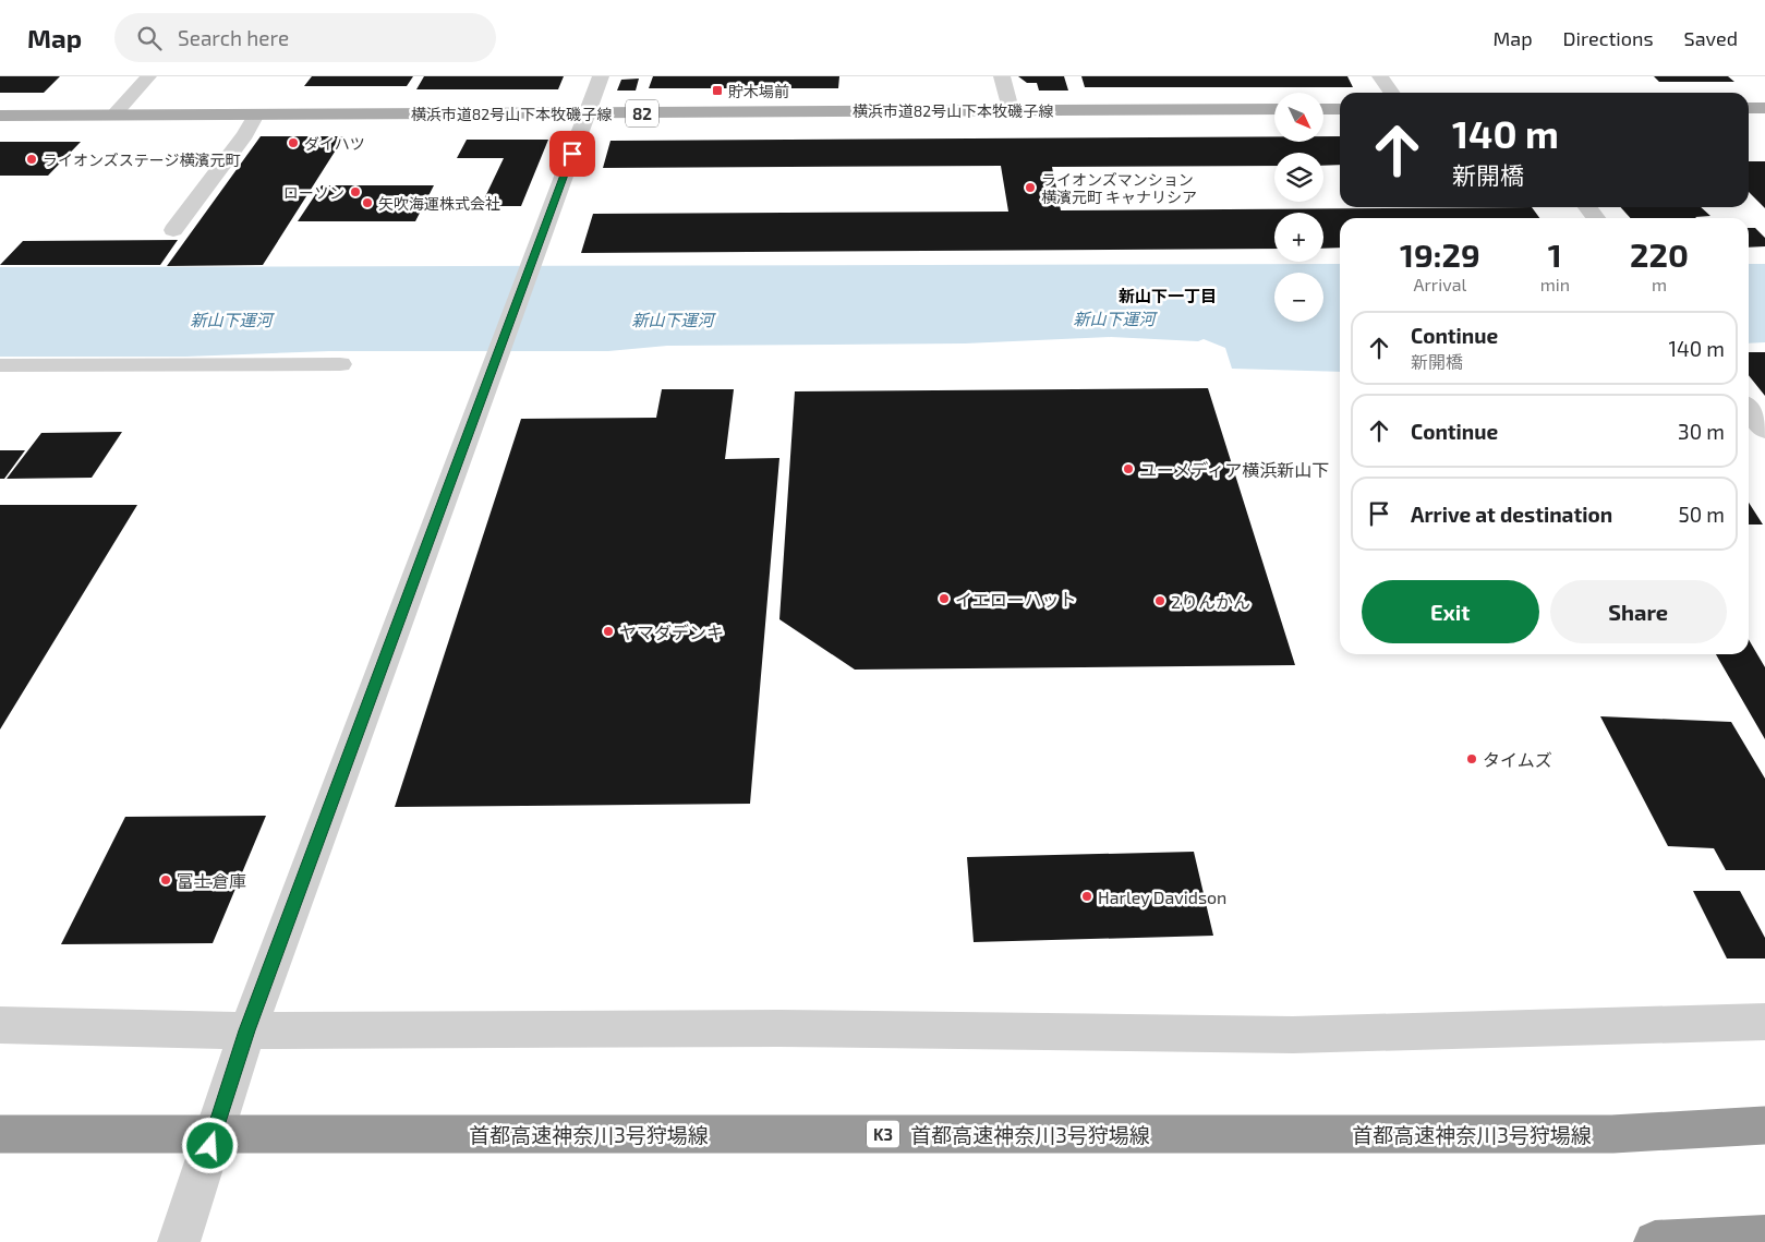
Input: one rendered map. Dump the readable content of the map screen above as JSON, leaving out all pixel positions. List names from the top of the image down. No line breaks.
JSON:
{"streets":{"highway":["首都高速神奈川3号狩場線","K3"],"main road":["横浜市道82号山下本牧磯子線","82"]},"districts":["新山下一丁目"],"water":["新山下運河"],"places":{"transit":["貯木場前"],"other":["ダイハツ","ライオンズステージ横濱元町","ライオンズマンション 横濱元町 キャナリシア","ローソン","矢吹海運株式会社","ユーメディア横浜新山下","イエローハット","2りんかん","ヤマダデンキ","タイムズ","富士倉庫","Harley Davidson"]},"north":"bottom right","page":{"header":"Map","search":"Search here","nav":["Map","Directions","Saved"],"map_buttons":["+","−"],"turn":["140 m","新開橋"],"eta":["19:29","Arrival","1","min","220","m"],"list":[{"name":"Continue","note":"新開橋","value":"140 m"},{"name":"Continue","value":"30 m"},{"name":"Arrive at destination","value":"50 m"}],"buttons":["Exit","Share"]}}
